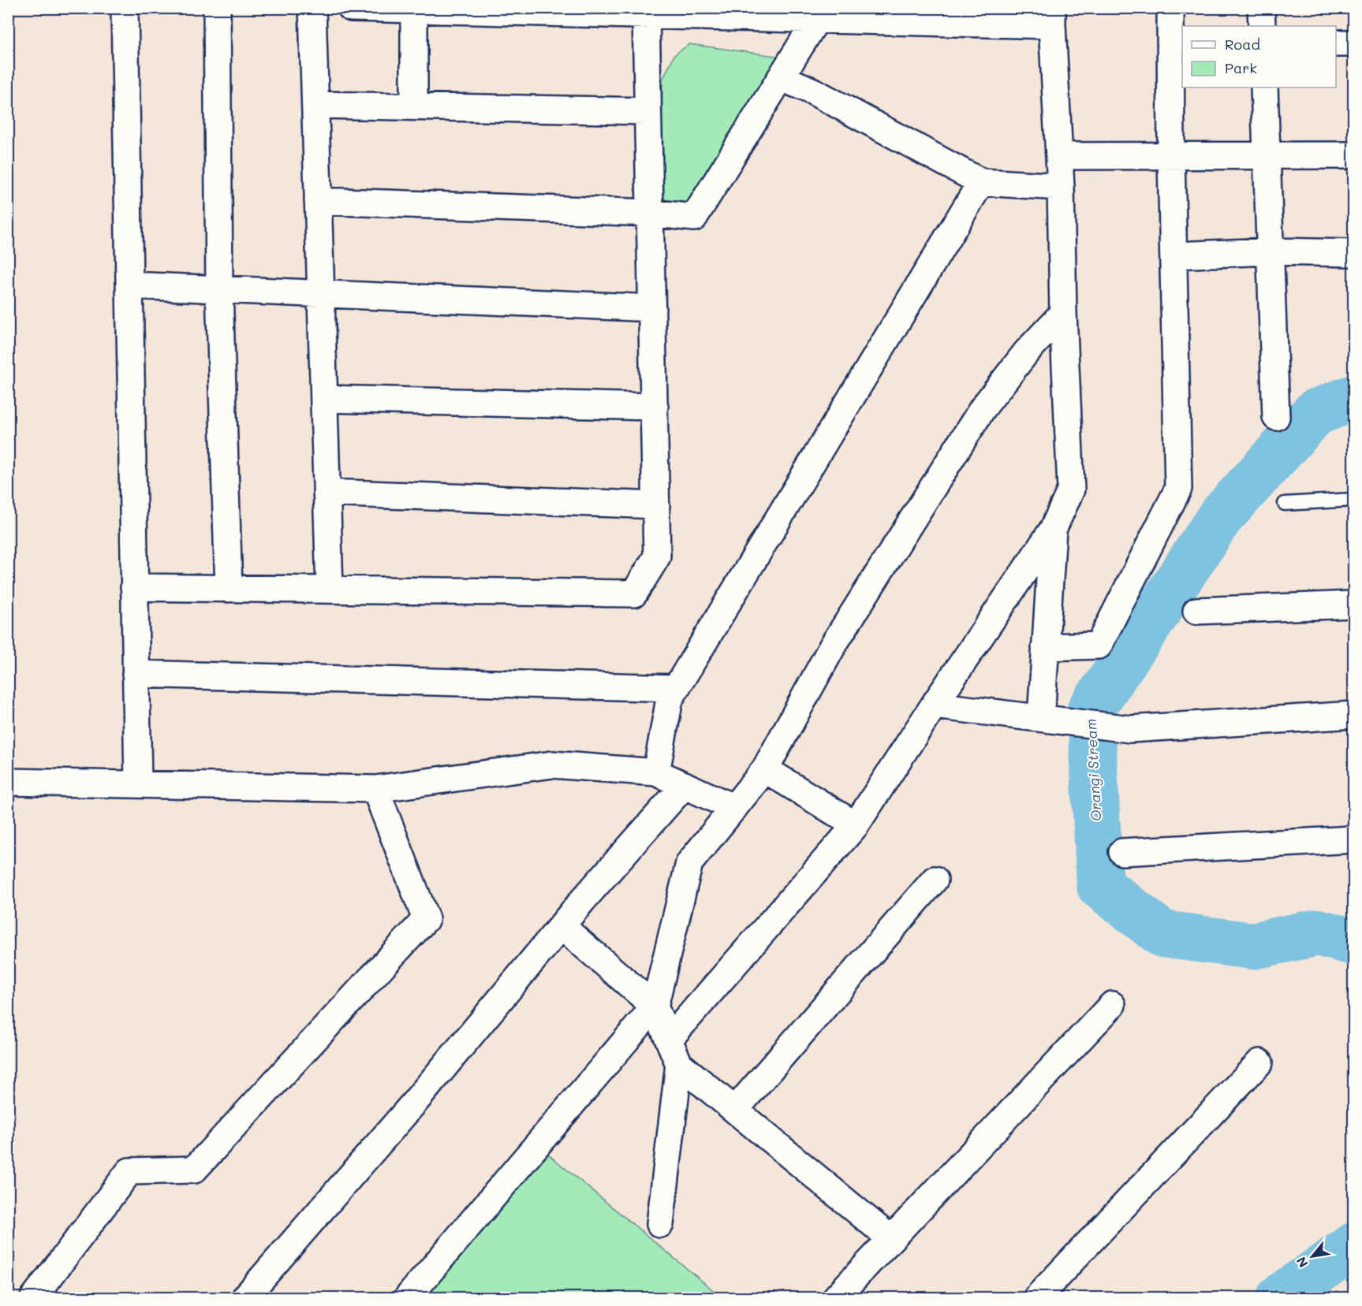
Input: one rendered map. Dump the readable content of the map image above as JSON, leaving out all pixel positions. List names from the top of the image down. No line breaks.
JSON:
{"water":["Orangi Stream"],"legend":["Road","Park"],"north":"bottom left"}
